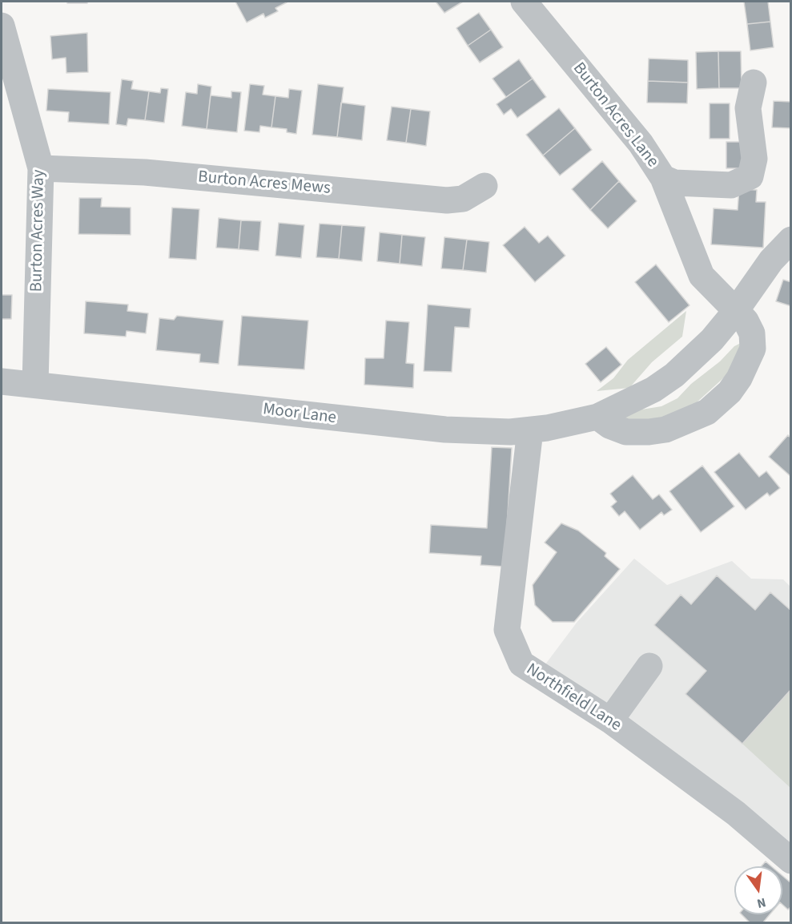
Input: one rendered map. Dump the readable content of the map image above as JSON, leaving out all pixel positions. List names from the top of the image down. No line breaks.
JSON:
{"streets":{"street":["Burton Acres Lane","Burton Acres Mews","Burton Acres Way","Moor Lane","Northfield Lane"]},"crossings":[["Burton Acres Lane","Moor Lane"],["Burton Acres Mews","Burton Acres Way"],["Burton Acres Way","Moor Lane"],["Moor Lane","Northfield Lane"]],"north":"bottom"}
